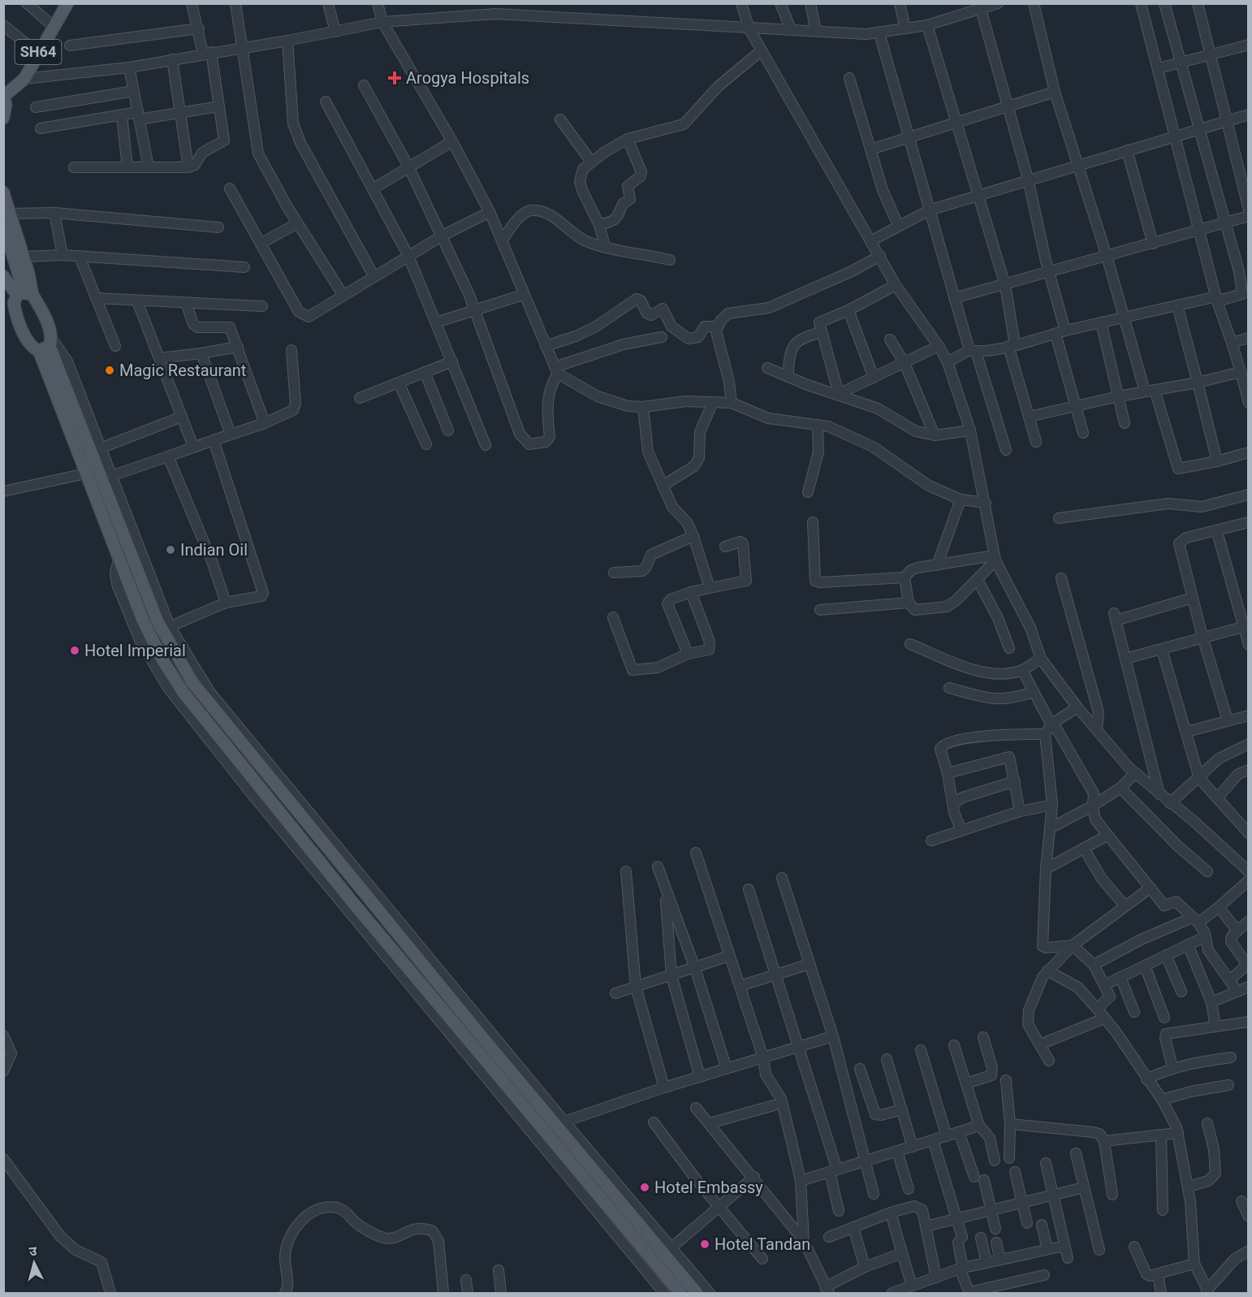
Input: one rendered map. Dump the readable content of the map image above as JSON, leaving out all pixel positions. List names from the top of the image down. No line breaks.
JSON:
{"streets":{"main road":["SH64"]},"places":{"health":["Arogya Hospitals"],"other":["Magic Restaurant","Indian Oil","Hotel Imperial","Hotel Embassy","Hotel Tandan"]},"north":"top"}
